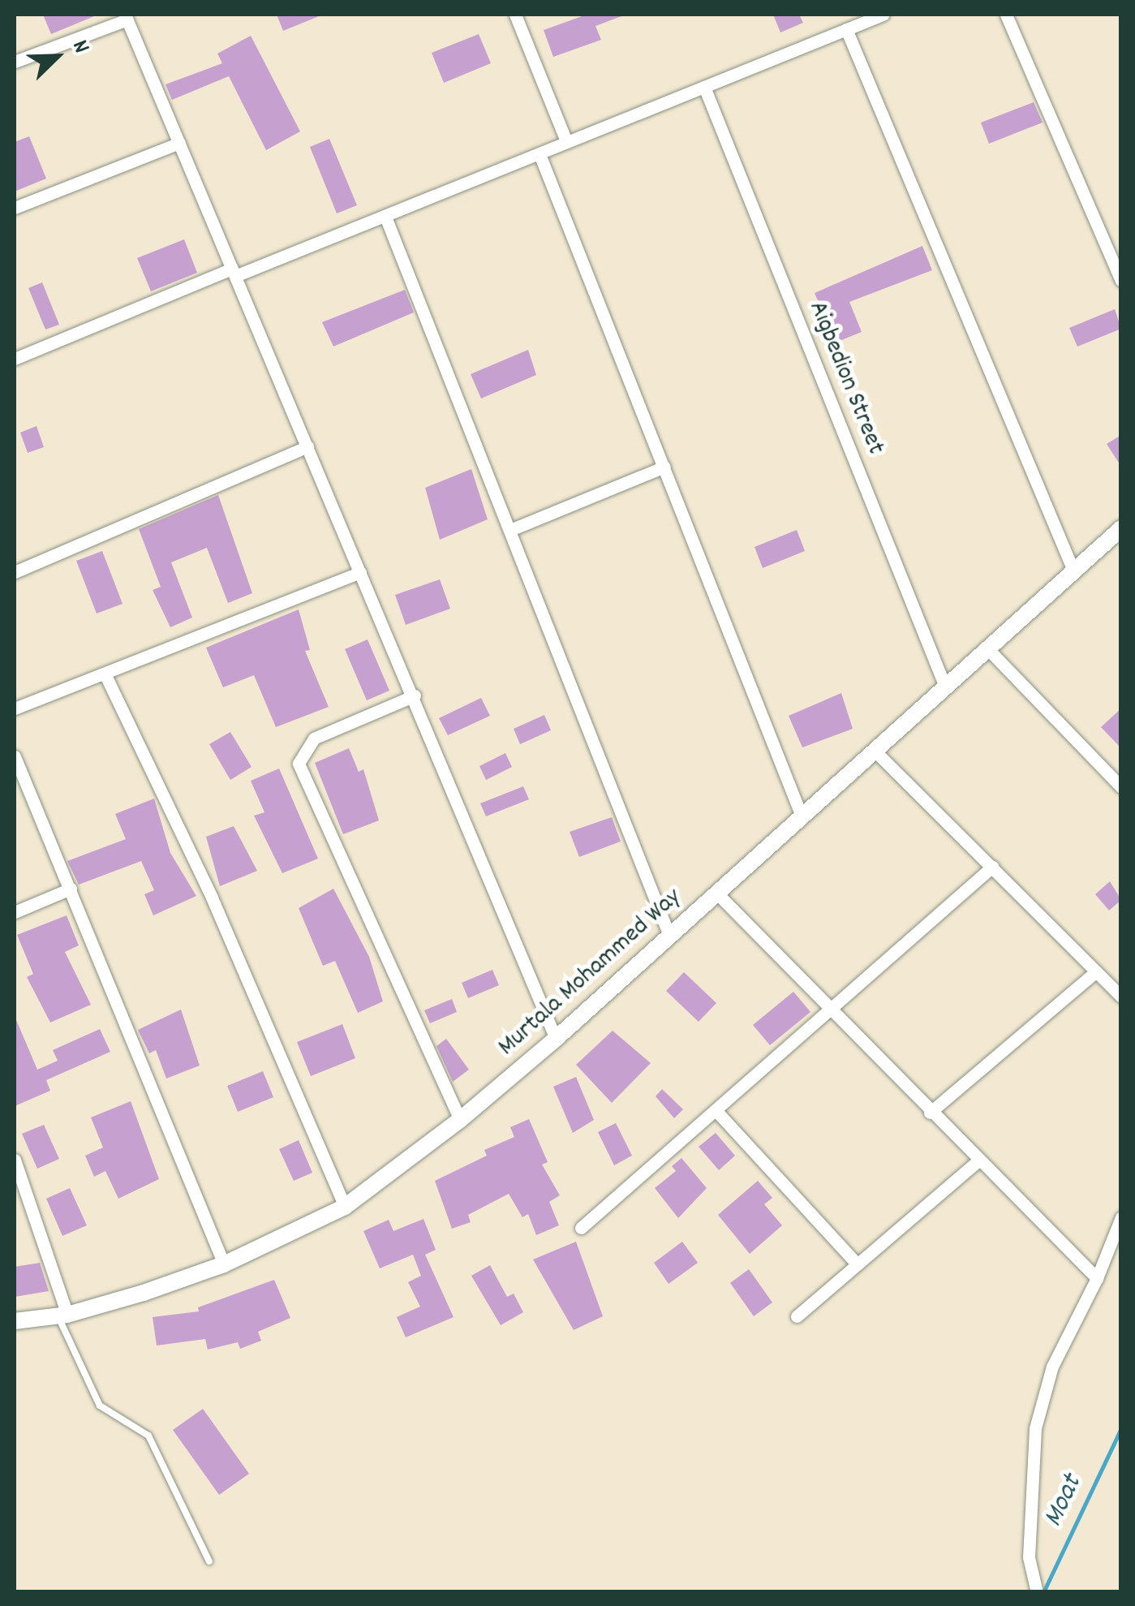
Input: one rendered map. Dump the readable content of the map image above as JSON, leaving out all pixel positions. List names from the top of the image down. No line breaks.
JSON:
{"streets":{"street":["Aigbedion Street","Murtala Mohammed Way"]},"crossings":[["Aigbedion Street","Murtala Mohammed Way"]],"water":["Moat"],"north":"top right"}
